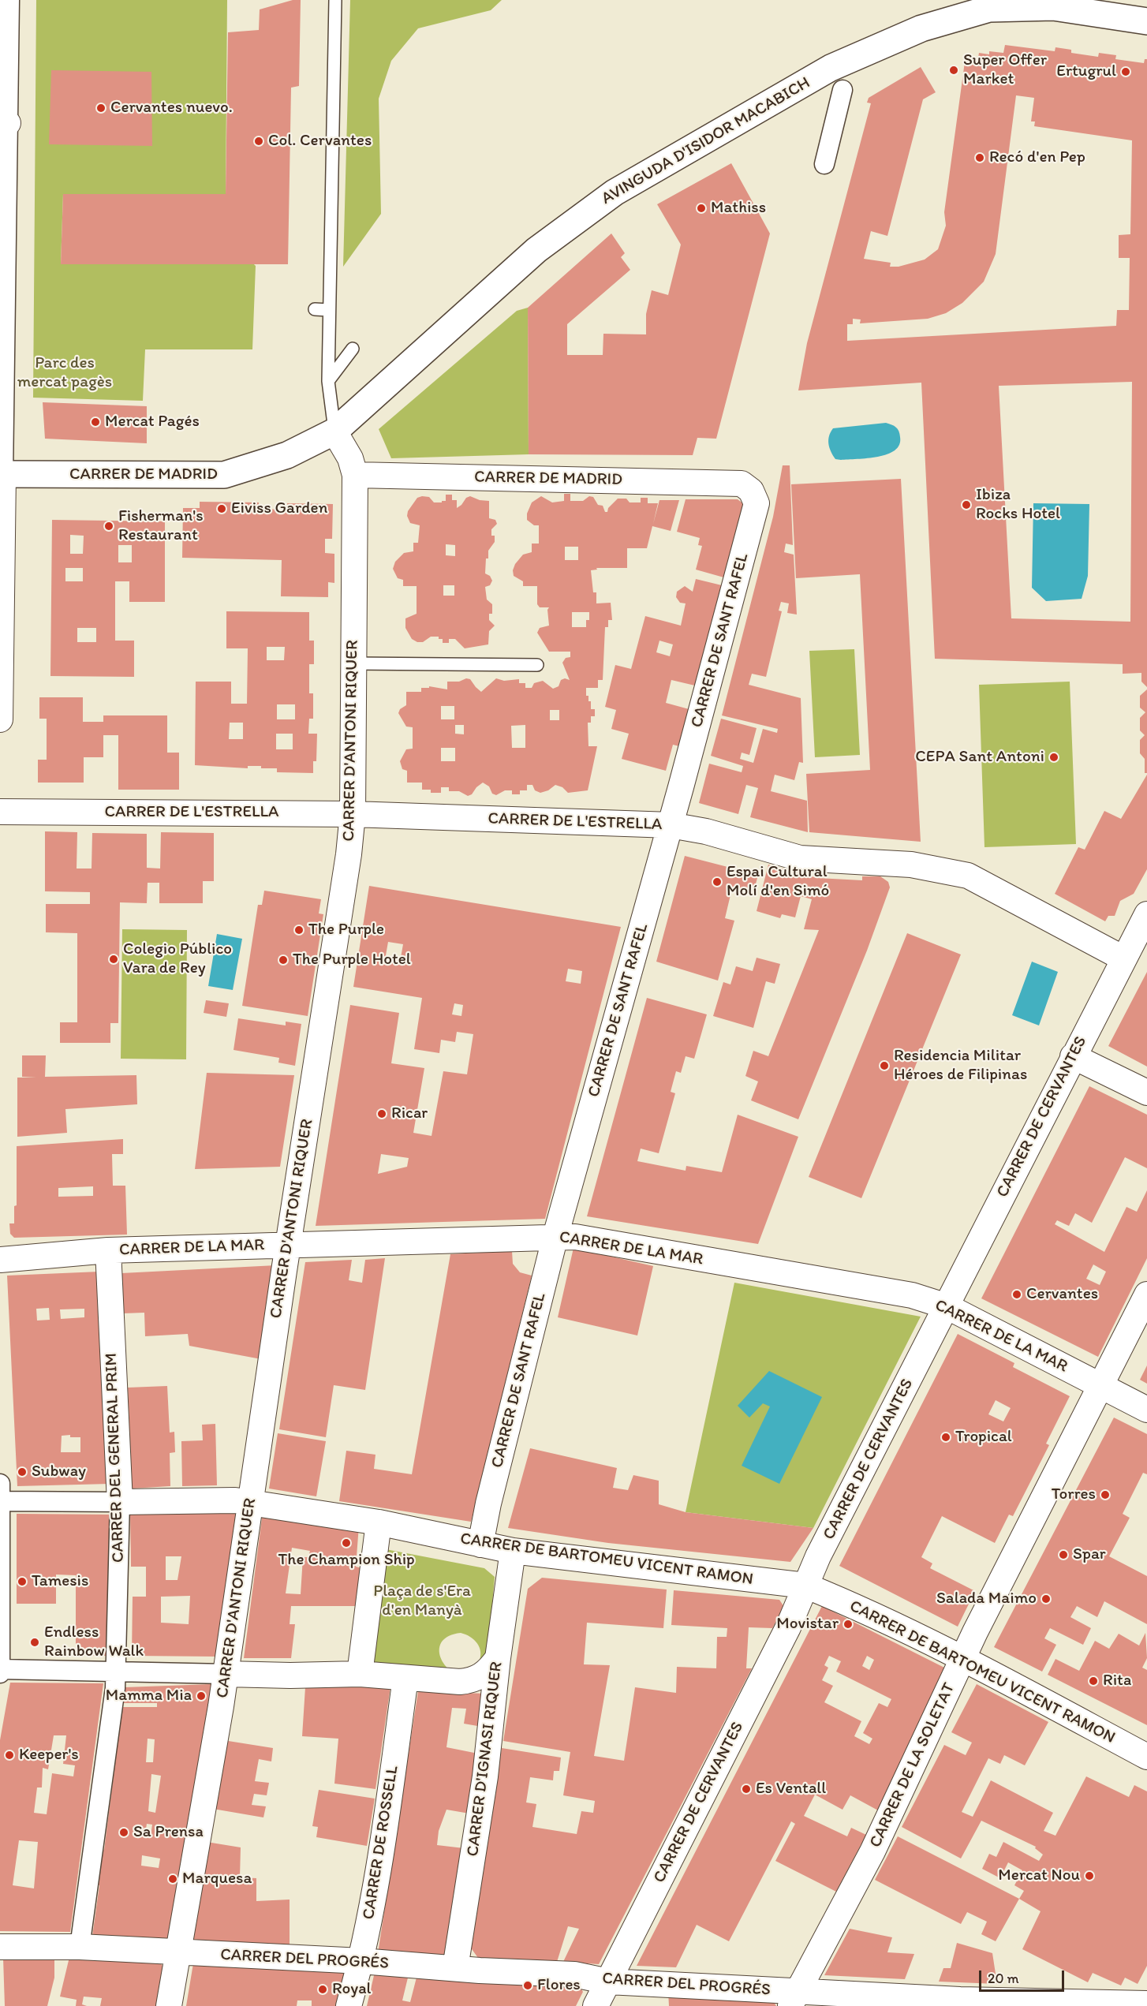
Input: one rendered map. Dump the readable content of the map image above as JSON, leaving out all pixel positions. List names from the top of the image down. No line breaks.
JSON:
{"streets":{"street":["AVINGUDA D'ISIDOR MACABICH","CARRER DE MADRID","CARRER DE SANT RAFEL","CARRER D'ANTONI RIQUER","CARRER DE L'ESTRELLA","CARRER DE CERVANTES","CARRER DE LA MAR","CARRER DEL GENERAL PRIM","CARRER DE BARTOMEU VICENT RAMON","CARRER D'IGNASI RIQUER","CARRER DE LA SOLETAT","CARRER DE ROSSELL","CARRER DEL PROGRÉS"]},"crossings":[["AVINGUDA D'ISIDOR MACABICH","CARRER DE MADRID"],["AVINGUDA D'ISIDOR MACABICH","CARRER D'ANTONI RIQUER"],["CARRER DE MADRID","CARRER DE SANT RAFEL"],["CARRER DE MADRID","CARRER D'ANTONI RIQUER"],["CARRER DE SANT RAFEL","CARRER DE L'ESTRELLA"],["CARRER DE SANT RAFEL","CARRER DE LA MAR"],["CARRER DE SANT RAFEL","CARRER DE BARTOMEU VICENT RAMON"],["CARRER D'ANTONI RIQUER","CARRER DE L'ESTRELLA"],["CARRER D'ANTONI RIQUER","CARRER DE LA MAR"],["CARRER D'ANTONI RIQUER","CARRER DE BARTOMEU VICENT RAMON"],["CARRER D'ANTONI RIQUER","CARRER DEL PROGRÉS"],["CARRER DE L'ESTRELLA","CARRER DE CERVANTES"],["CARRER DE CERVANTES","CARRER DE LA MAR"],["CARRER DE CERVANTES","CARRER DE BARTOMEU VICENT RAMON"],["CARRER DE CERVANTES","CARRER DEL PROGRÉS"],["CARRER DE LA MAR","CARRER DEL GENERAL PRIM"],["CARRER DE LA MAR","CARRER DE LA SOLETAT"],["CARRER DEL GENERAL PRIM","CARRER DE BARTOMEU VICENT RAMON"],["CARRER DEL GENERAL PRIM","CARRER DEL PROGRÉS"],["CARRER DE BARTOMEU VICENT RAMON","CARRER D'IGNASI RIQUER"],["CARRER DE BARTOMEU VICENT RAMON","CARRER DE LA SOLETAT"],["CARRER D'IGNASI RIQUER","CARRER DEL PROGRÉS"],["CARRER DE LA SOLETAT","CARRER DEL PROGRÉS"],["CARRER DE ROSSELL","CARRER DEL PROGRÉS"]],"parks":["Parc des mercat pagès","Plaça de s'Era d'en Manyà"],"places":["Super Offer Market","Ertugrul","Cervantes nuevo.","Col. Cervantes","Recó d'en Pep","Mathiss","Mercat Pagés","Ibiza Rocks Hotel","Eiviss Garden","Fisherman's Restaurant","CEPA Sant Antoni","Espai Cultural Molí d'en Simó","The Purple","Colegio Público Vara de Rey","The Purple Hotel","Residencia Militar Héroes de Filipinas","Ricar","Cervantes","Tropical","Subway","Torres","The Champion Ship","Spar","Tamesis","Salada Maimo","Movistar","Endless Rainbow Walk","Rita","Mamma Mia","Keeper's","Es Ventall","Sa Prensa","Mercat Nou","Marquesa","Flores","Royal"],"scale_bar":"20 m"}
